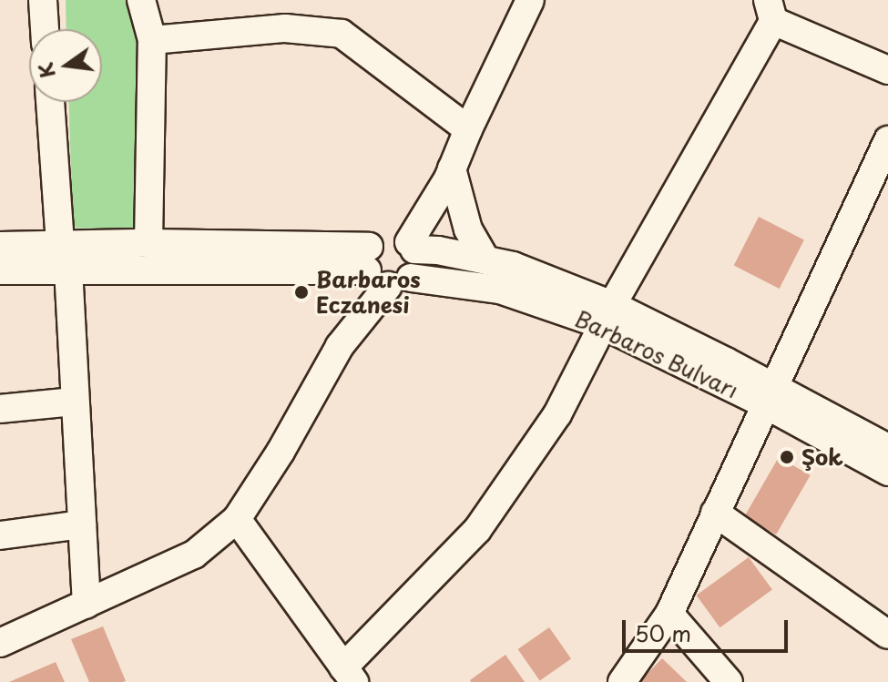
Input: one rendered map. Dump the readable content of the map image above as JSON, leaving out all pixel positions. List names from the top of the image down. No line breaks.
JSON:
{"streets":{"street":["Barbaros Bulvarı"]},"places":["Barbaros Eczanesi","Şok"],"scale_bar":"50 m","north":"left"}
